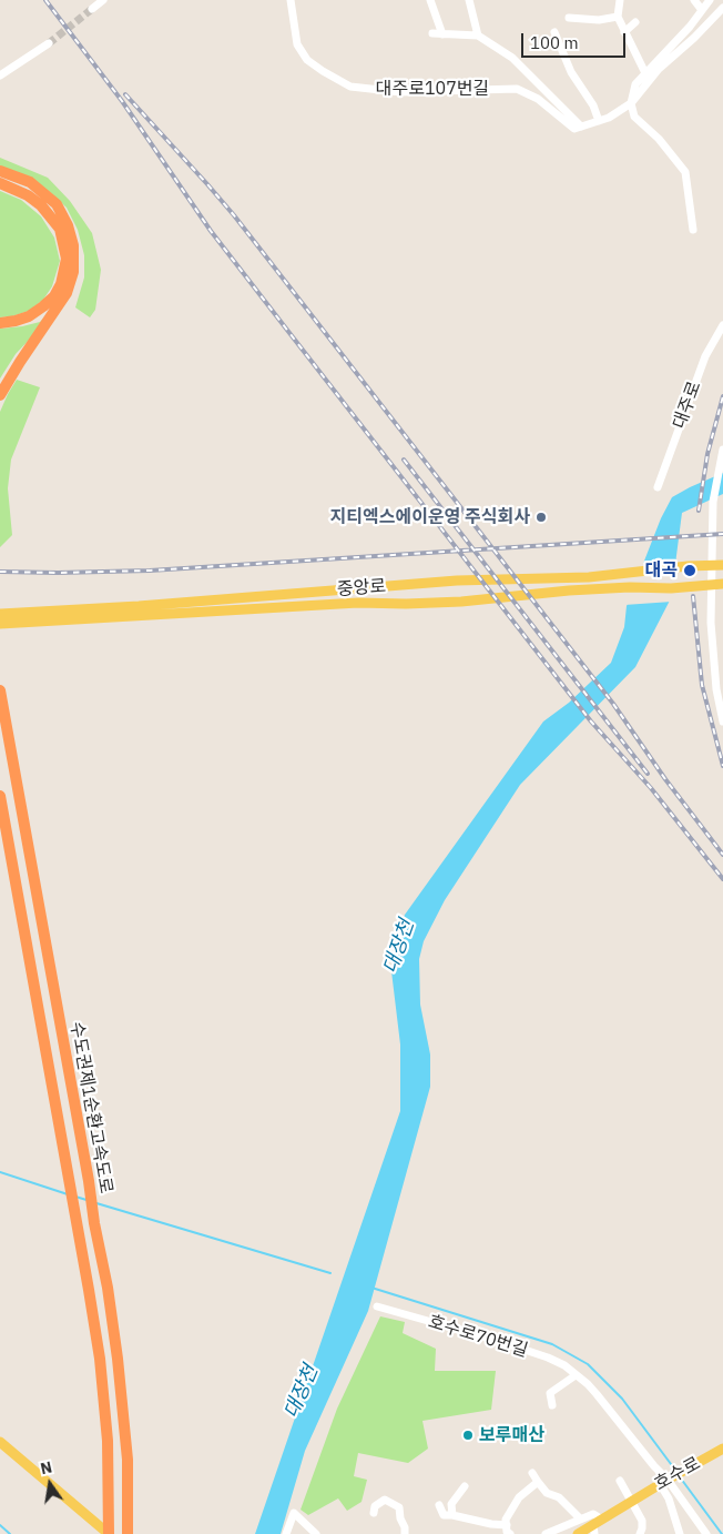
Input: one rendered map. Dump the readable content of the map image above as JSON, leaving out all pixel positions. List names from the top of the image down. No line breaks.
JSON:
{"streets":{"highway":["수도권제1순환고속도로"],"main road":["중앙로","호수로"],"street":["대주로107번길","대주로","호수로70번길"]},"crossings":[["호수로70번길","호수로"]],"water":["대장천"],"places":["지티엑스에이운영 주식회사","대곡","보루매산"],"scale_bar":"100 m","north":"top"}
